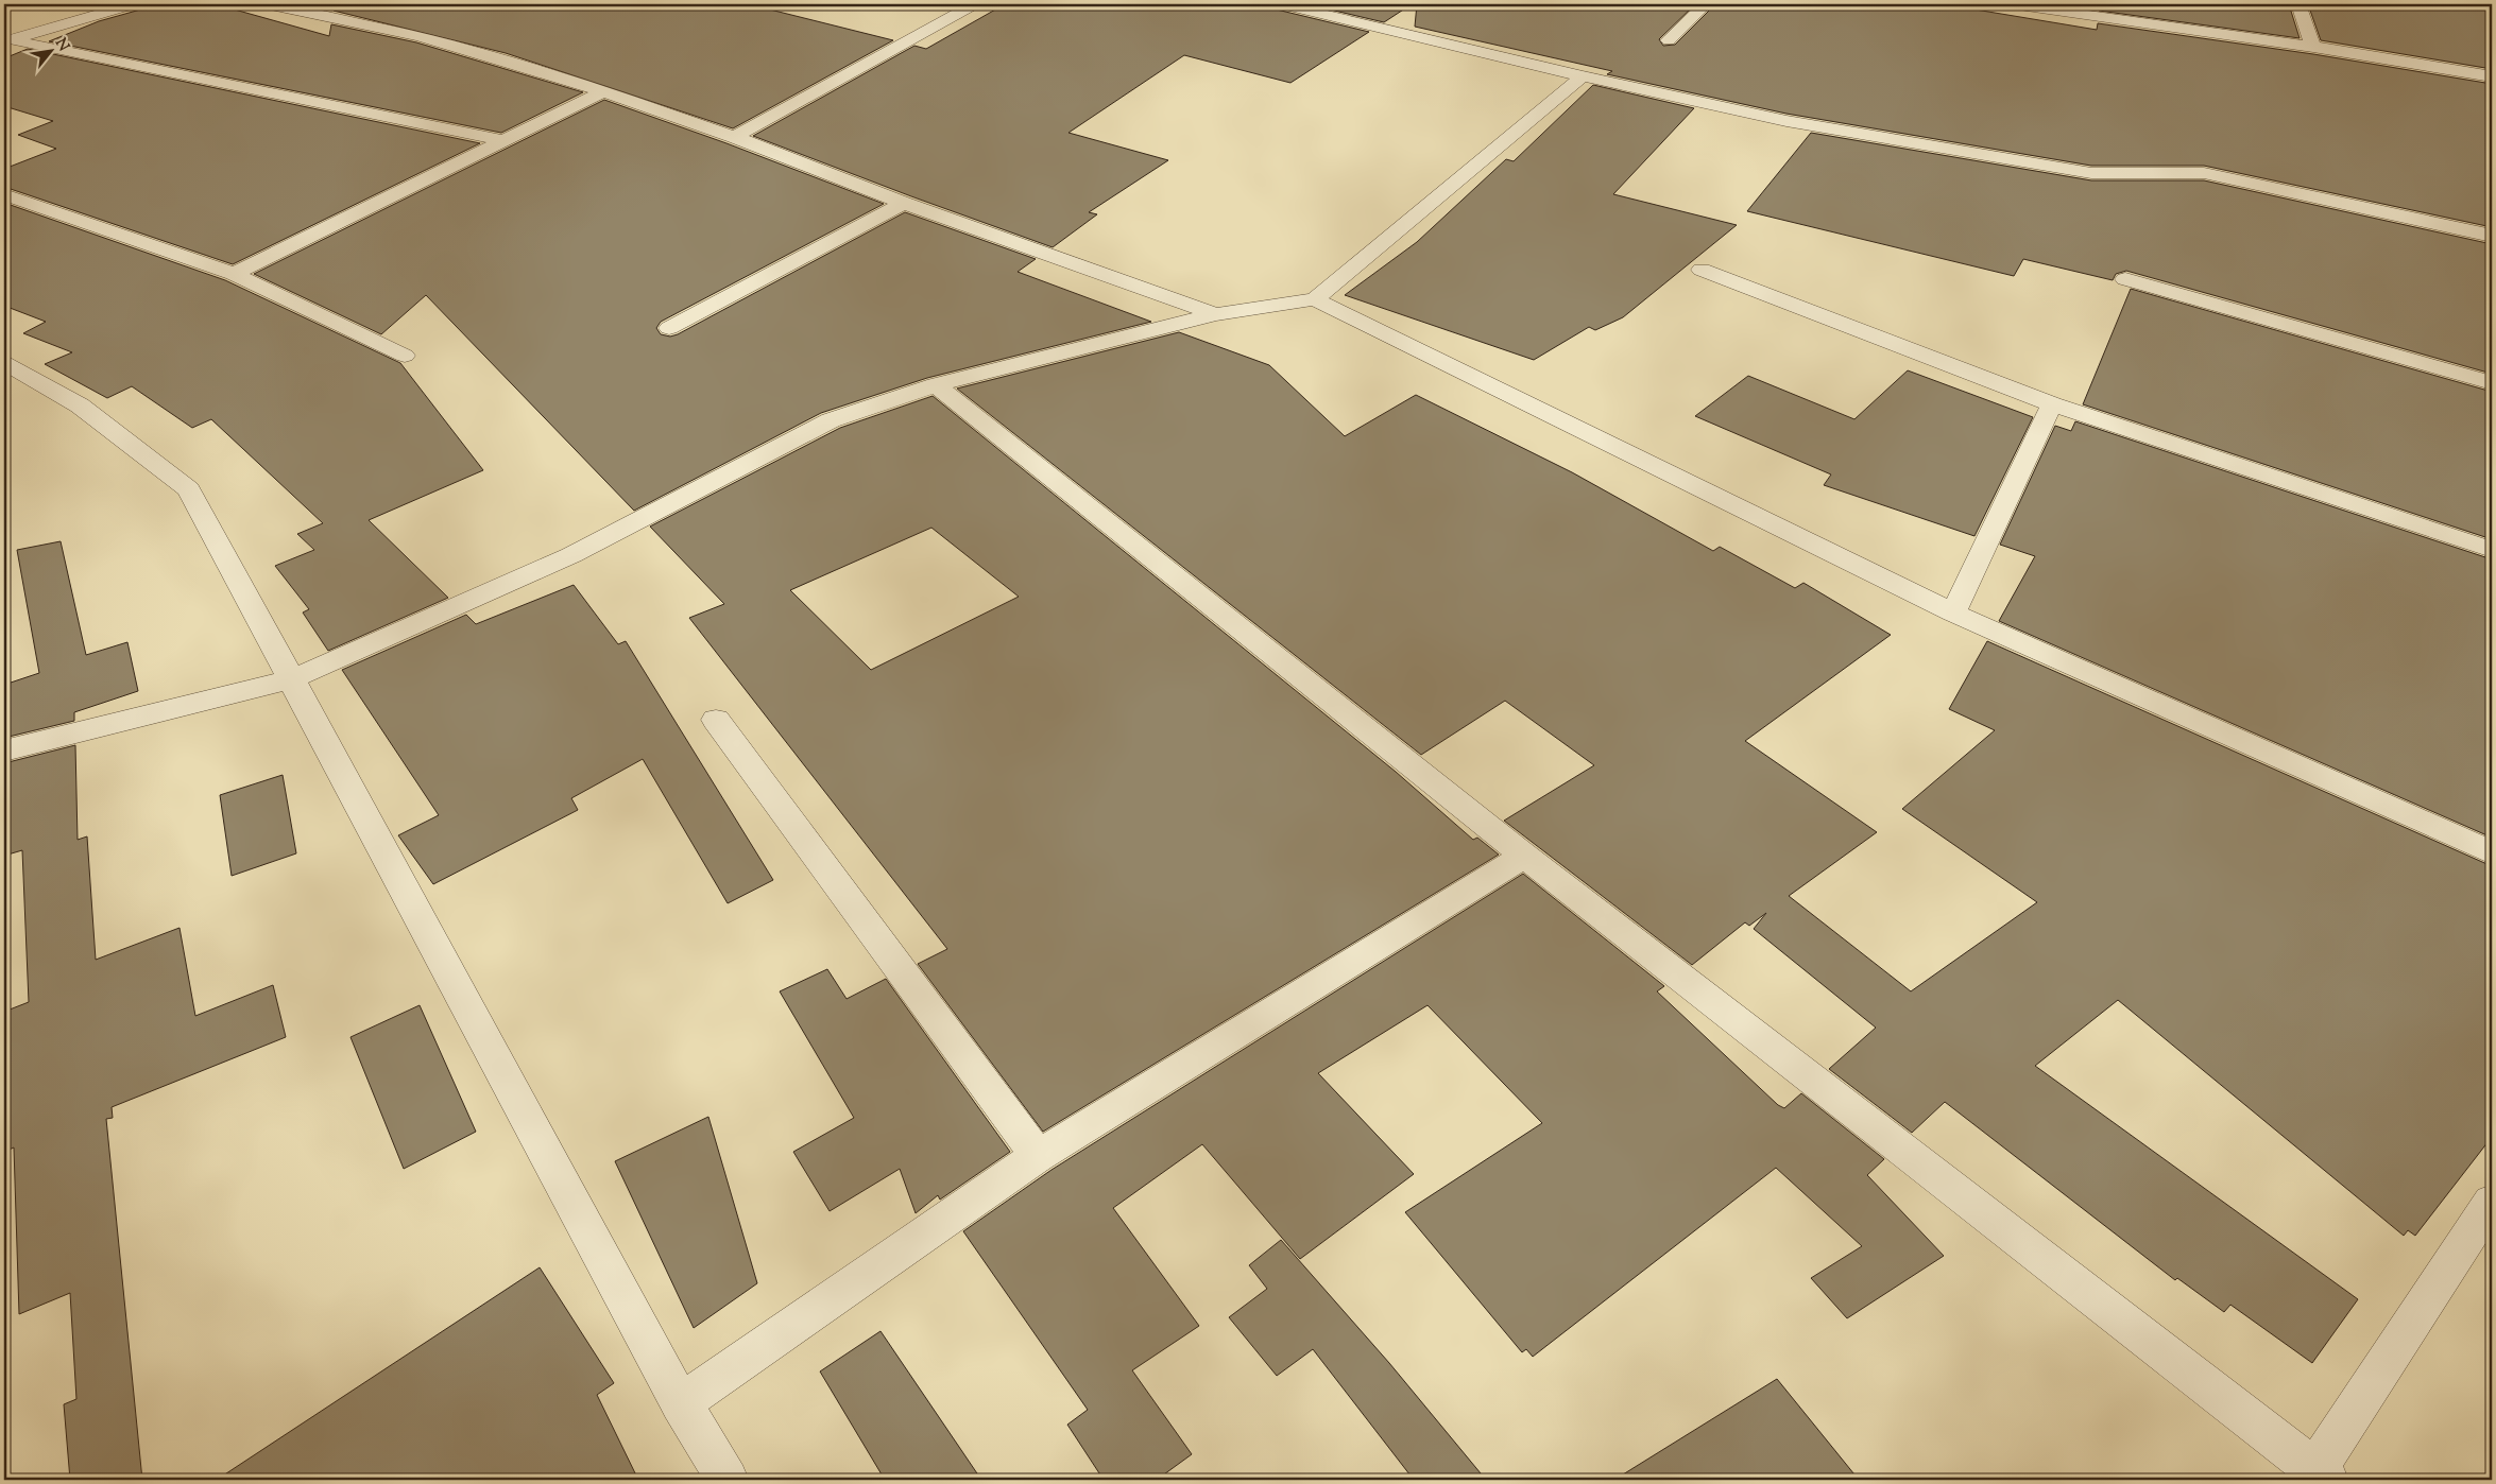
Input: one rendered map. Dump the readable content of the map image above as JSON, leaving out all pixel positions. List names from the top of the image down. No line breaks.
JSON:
{"north":"top right"}
